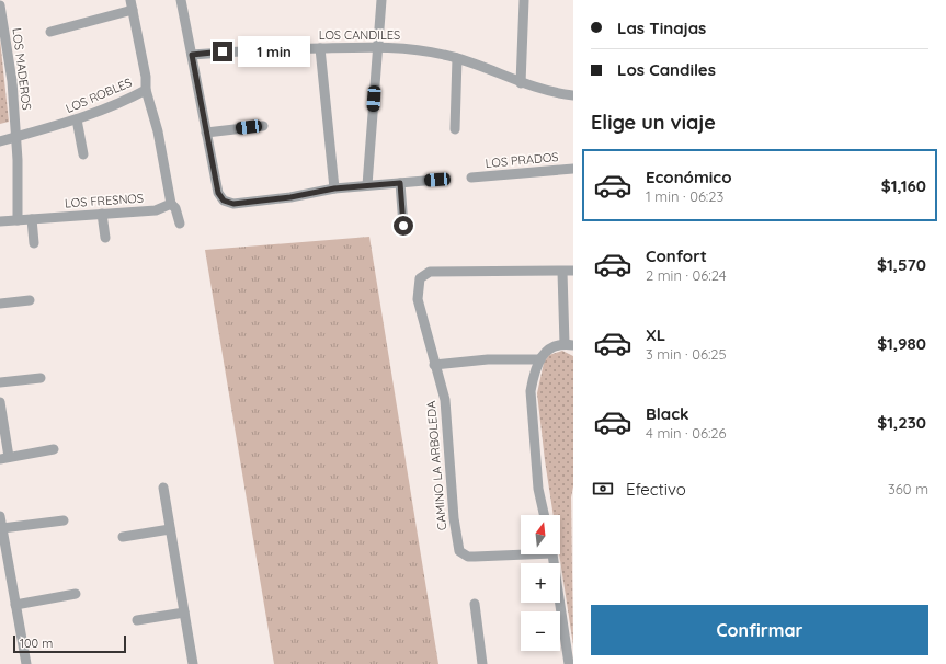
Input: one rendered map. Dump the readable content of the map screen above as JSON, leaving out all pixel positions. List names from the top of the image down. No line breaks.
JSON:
{"streets":{"street":["LOS CANDILES","LOS MADEROS","LOS ROBLES","LOS PRADOS","LOS FRESNOS","CAMINO LA ARBOLEDA"]},"crossings":[["LOS MADEROS","LOS ROBLES"],["LOS MADEROS","LOS FRESNOS"]],"scale_bar":"100 m","north":"top","page":{"banner":["Las Tinajas","Los Candiles"],"bubble":"1 min","heading":"Elige un viaje","list":[{"name":"Económico","note":"1 min · 06:23","value":"$1,160"},{"name":"Confort","note":"2 min · 06:24","value":"$1,570"},{"name":"XL","note":"3 min · 06:25","value":"$1,980"},{"name":"Black","note":"4 min · 06:26","value":"$1,230"}],"pay":["Efectivo","360 m"],"map_buttons":["+","−"],"buttons":"Confirmar","scale":"100 m"}}
